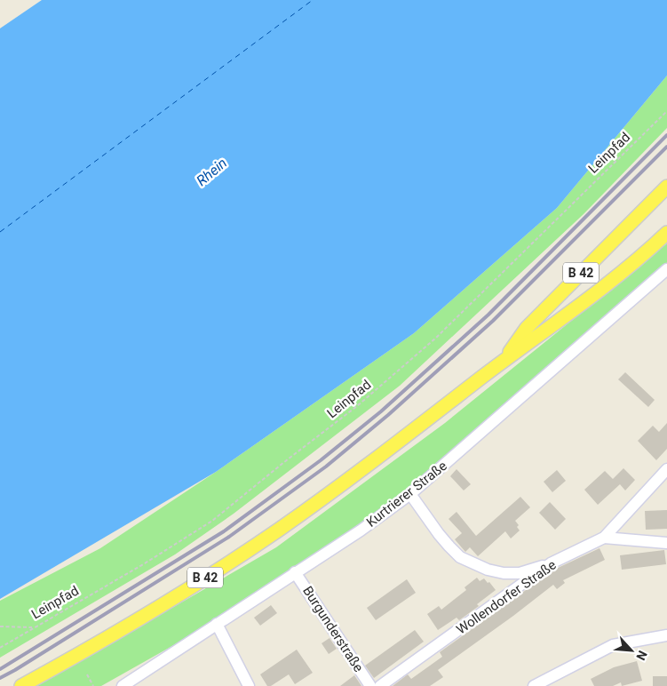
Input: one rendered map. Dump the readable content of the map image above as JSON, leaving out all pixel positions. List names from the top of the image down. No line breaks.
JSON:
{"streets":{"main road":["B 42"],"street":["Kurtrierer Straße","Wollendorfer Straße","Burgunderstraße"],"path":["Leinpfad"]},"crossings":[["Kurtrierer Straße","Burgunderstraße"]],"water":["Rhein"],"north":"bottom right"}
